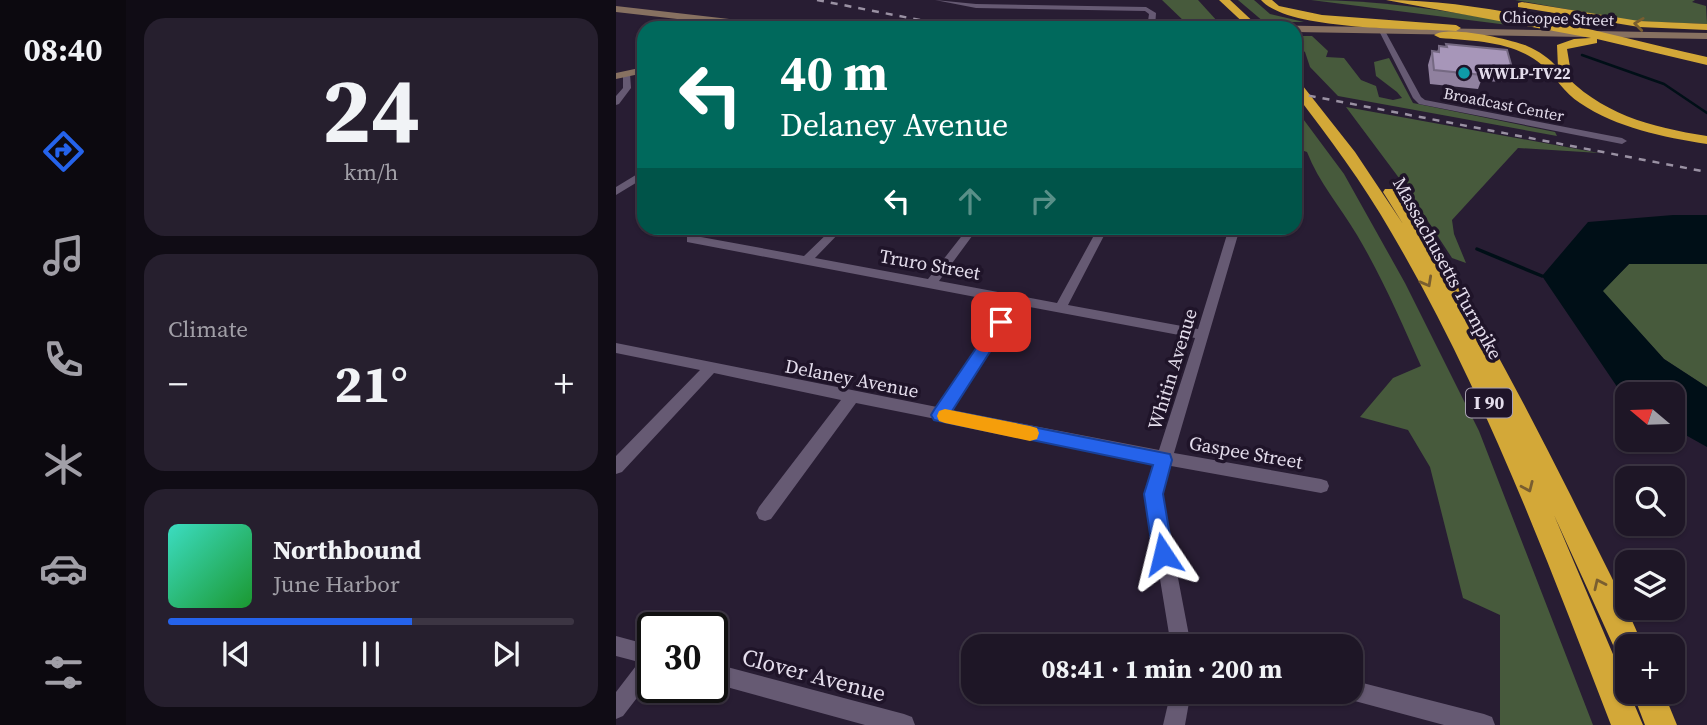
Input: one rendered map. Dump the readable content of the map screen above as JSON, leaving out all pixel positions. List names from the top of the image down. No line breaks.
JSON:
{"streets":{"highway":["Massachusetts Turnpike","I 90"],"main road":["Chicopee Street"],"street":["Broadcast Center","Truro Street","Whitin Avenue","Delaney Avenue","Gaspee Street","Clover Avenue"]},"crossings":[["Chicopee Street","Broadcast Center"],["Truro Street","Whitin Avenue"],["Whitin Avenue","Delaney Avenue"],["Whitin Avenue","Gaspee Street"],["Delaney Avenue","Gaspee Street"]],"places":["WWLP-TV22"],"north":"left","page":{"tabs":"08:40","tile":[["24","km/h"],"Climate"],"turn":["40 m","Delaney Avenue"],"heat":["−","21°","+"],"map_buttons":"+","song":["Northbound","June Harbor"],"limit":"30","trip":"08:41 · 1 min · 200 m"}}
